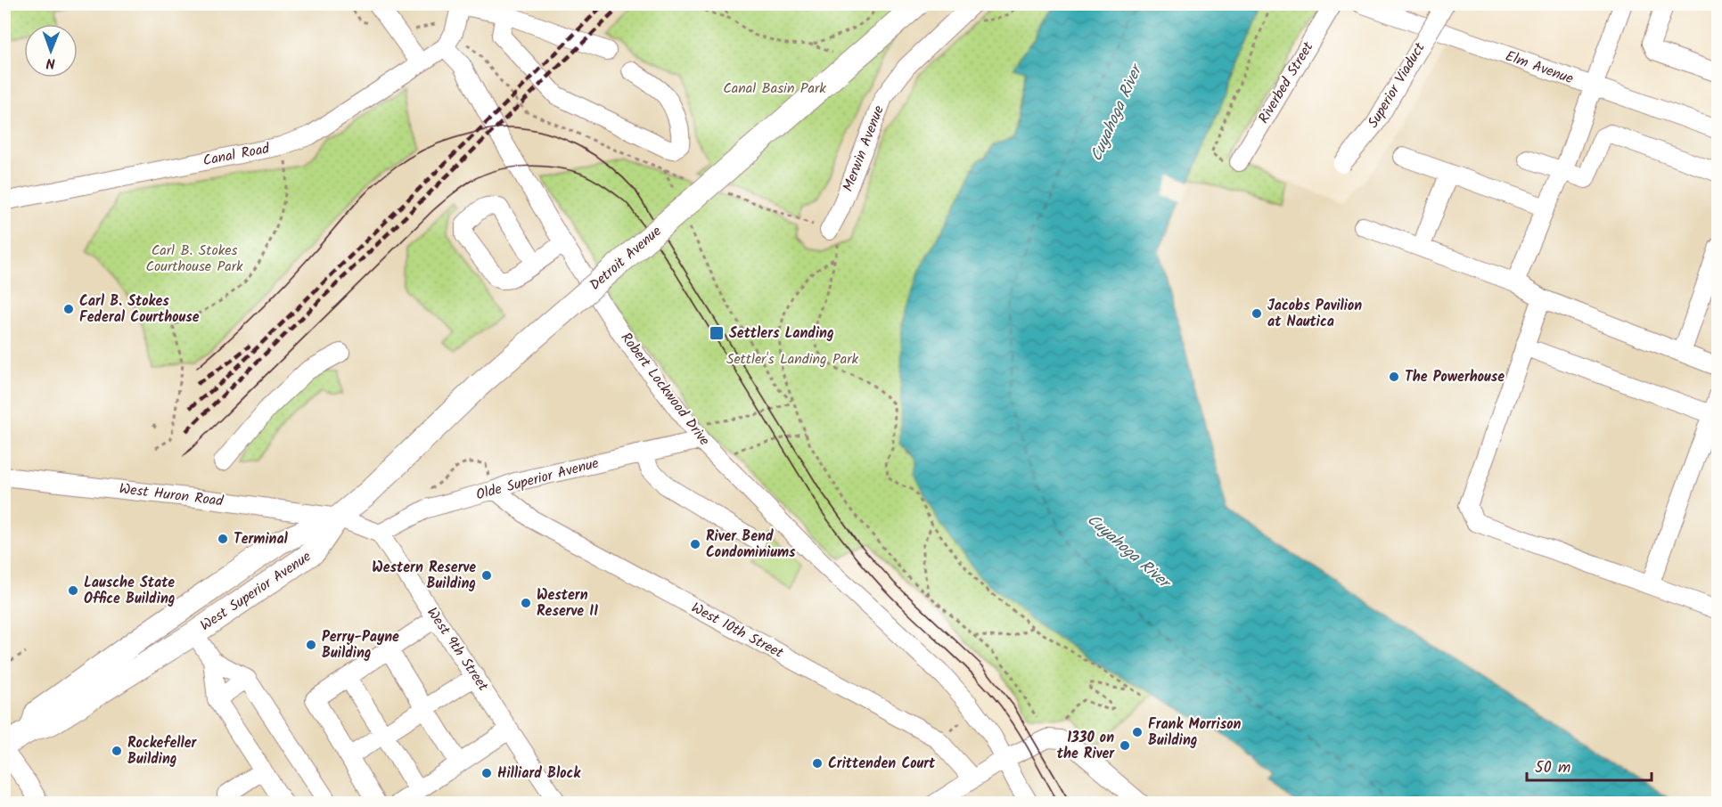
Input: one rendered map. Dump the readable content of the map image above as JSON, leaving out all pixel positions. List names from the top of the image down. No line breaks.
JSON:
{"streets":{"main road":["Detroit Avenue","West Superior Avenue"],"street":["Elm Avenue","Riverbed Street","Superior Viaduct","Merwin Avenue","Canal Road","Robert Lockwood Drive","Olde Superior Avenue","West Huron Road","West 10th Street","West 9th Street"]},"crossings":[["Canal Road","Robert Lockwood Drive"],["Detroit Avenue","West Huron Road"],["Detroit Avenue","West Superior Avenue"],["Robert Lockwood Drive","Olde Superior Avenue"],["Olde Superior Avenue","West 10th Street"],["Olde Superior Avenue","West 9th Street"],["West Huron Road","West Superior Avenue"]],"water":["Cuyahoga River"],"parks":["Canal Basin Park","Carl B. Stokes Courthouse Park","Settler's Landing Park"],"places":{"other":["Carl B. Stokes Federal Courthouse","Jacobs Pavilion at Nautica","The Powerhouse","Terminal","River Bend Condominiums","Western Reserve Building","Lausche State Office Building","Western Reserve II","Perry-Payne Building","Frank Morrison Building","1330 on the River","Rockefeller Building","Crittenden Court","Hilliard Block"],"transit":["Settlers Landing"]},"scale_bar":"50 m","north":"bottom"}
